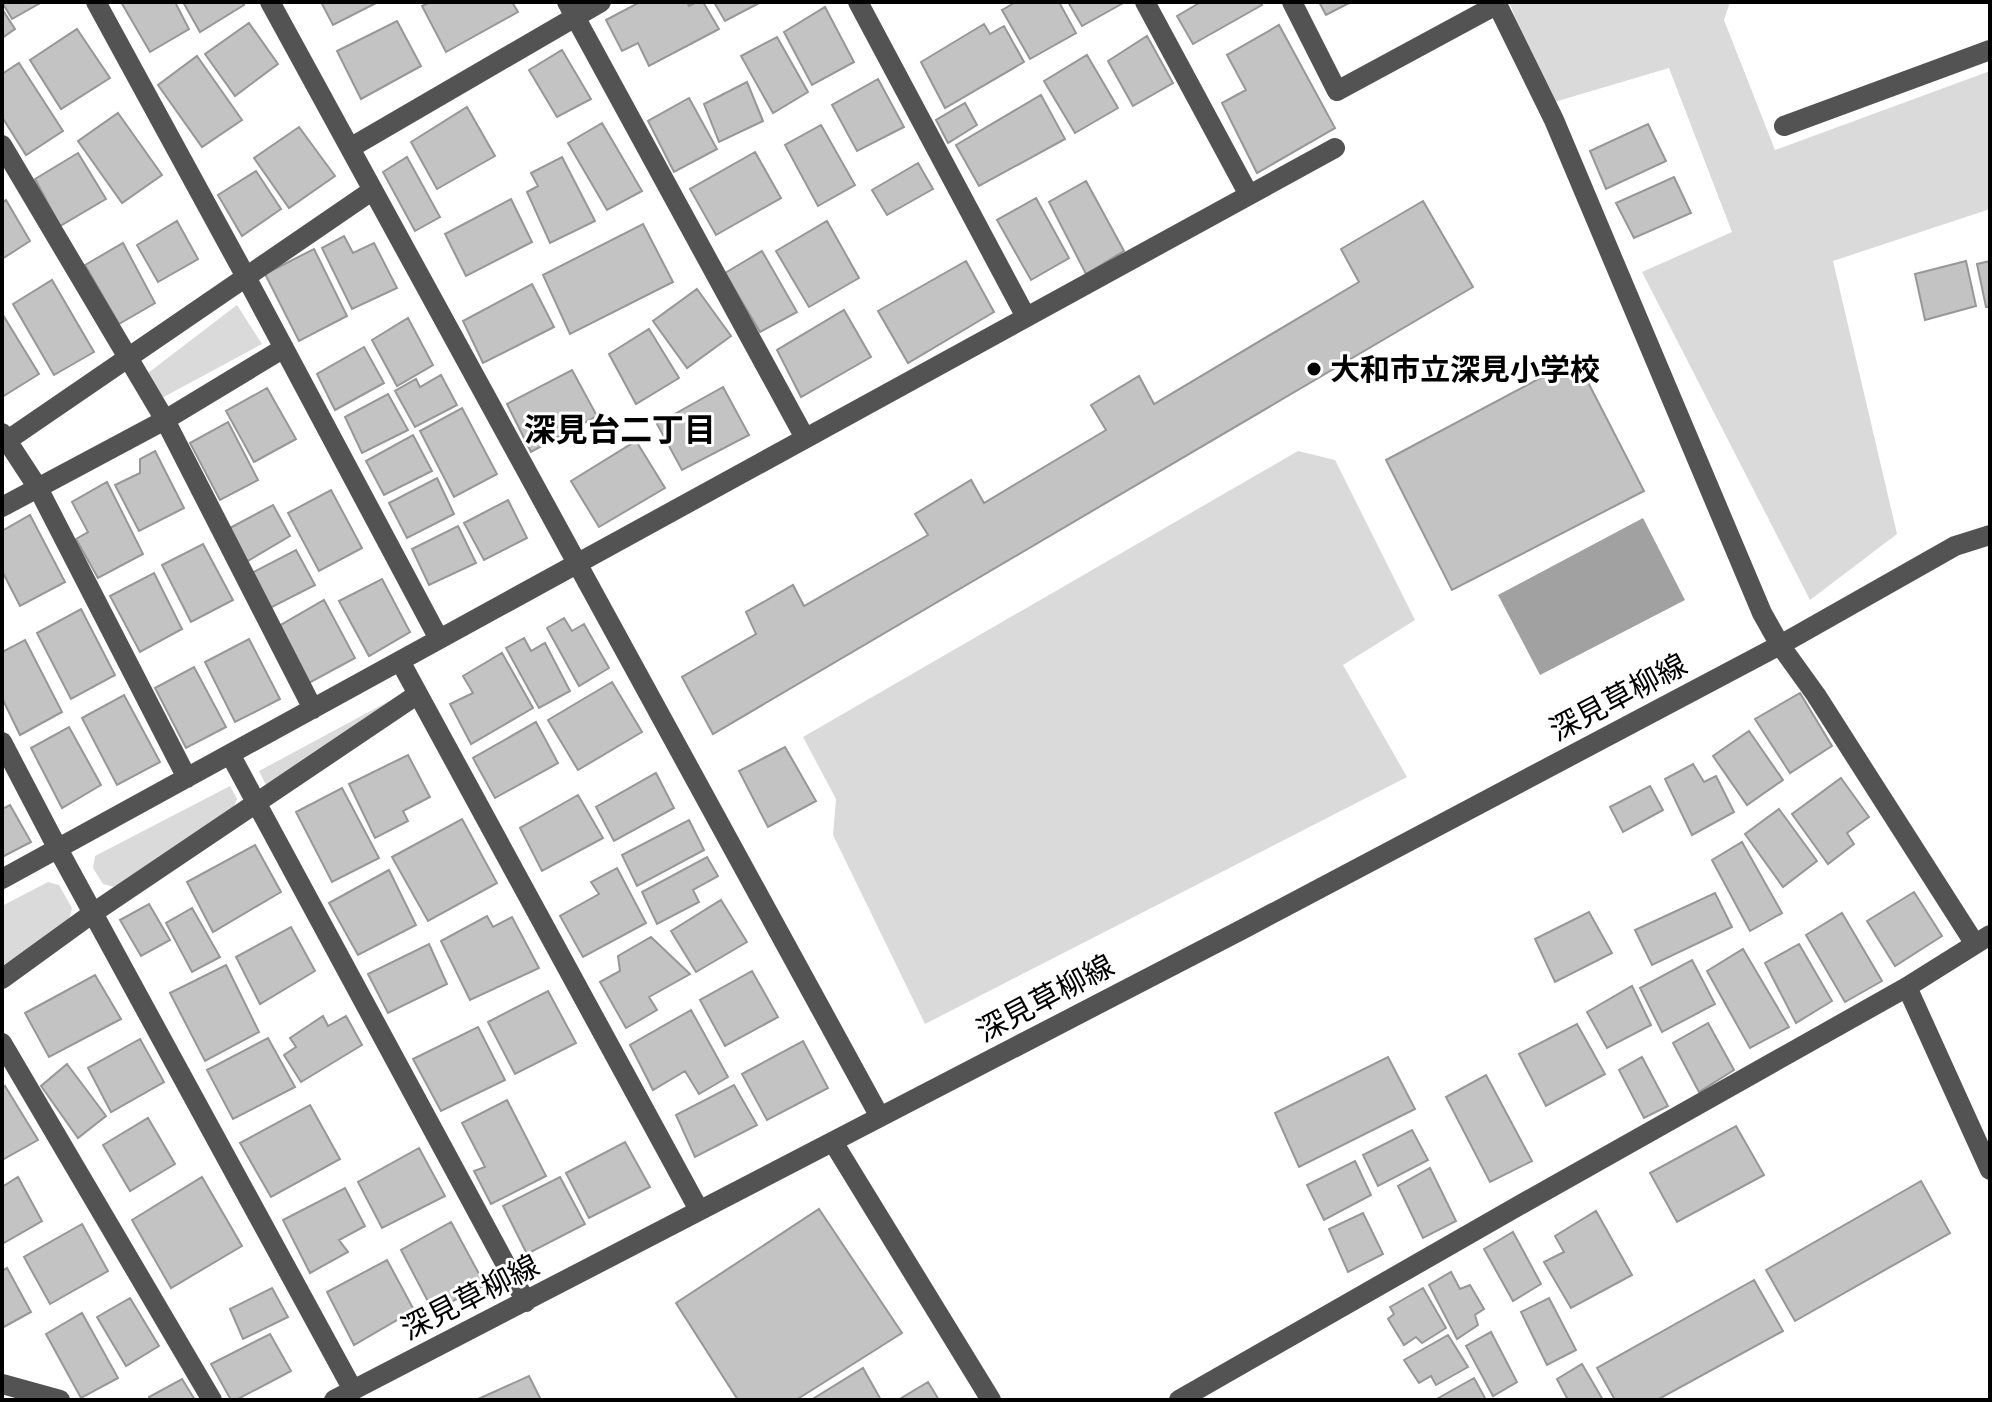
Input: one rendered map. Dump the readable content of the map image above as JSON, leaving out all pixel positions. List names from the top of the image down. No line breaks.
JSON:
{"streets":{"street":["深見草柳線"]},"districts":["深見台二丁目"],"places":["大和市立深見小学校"]}
